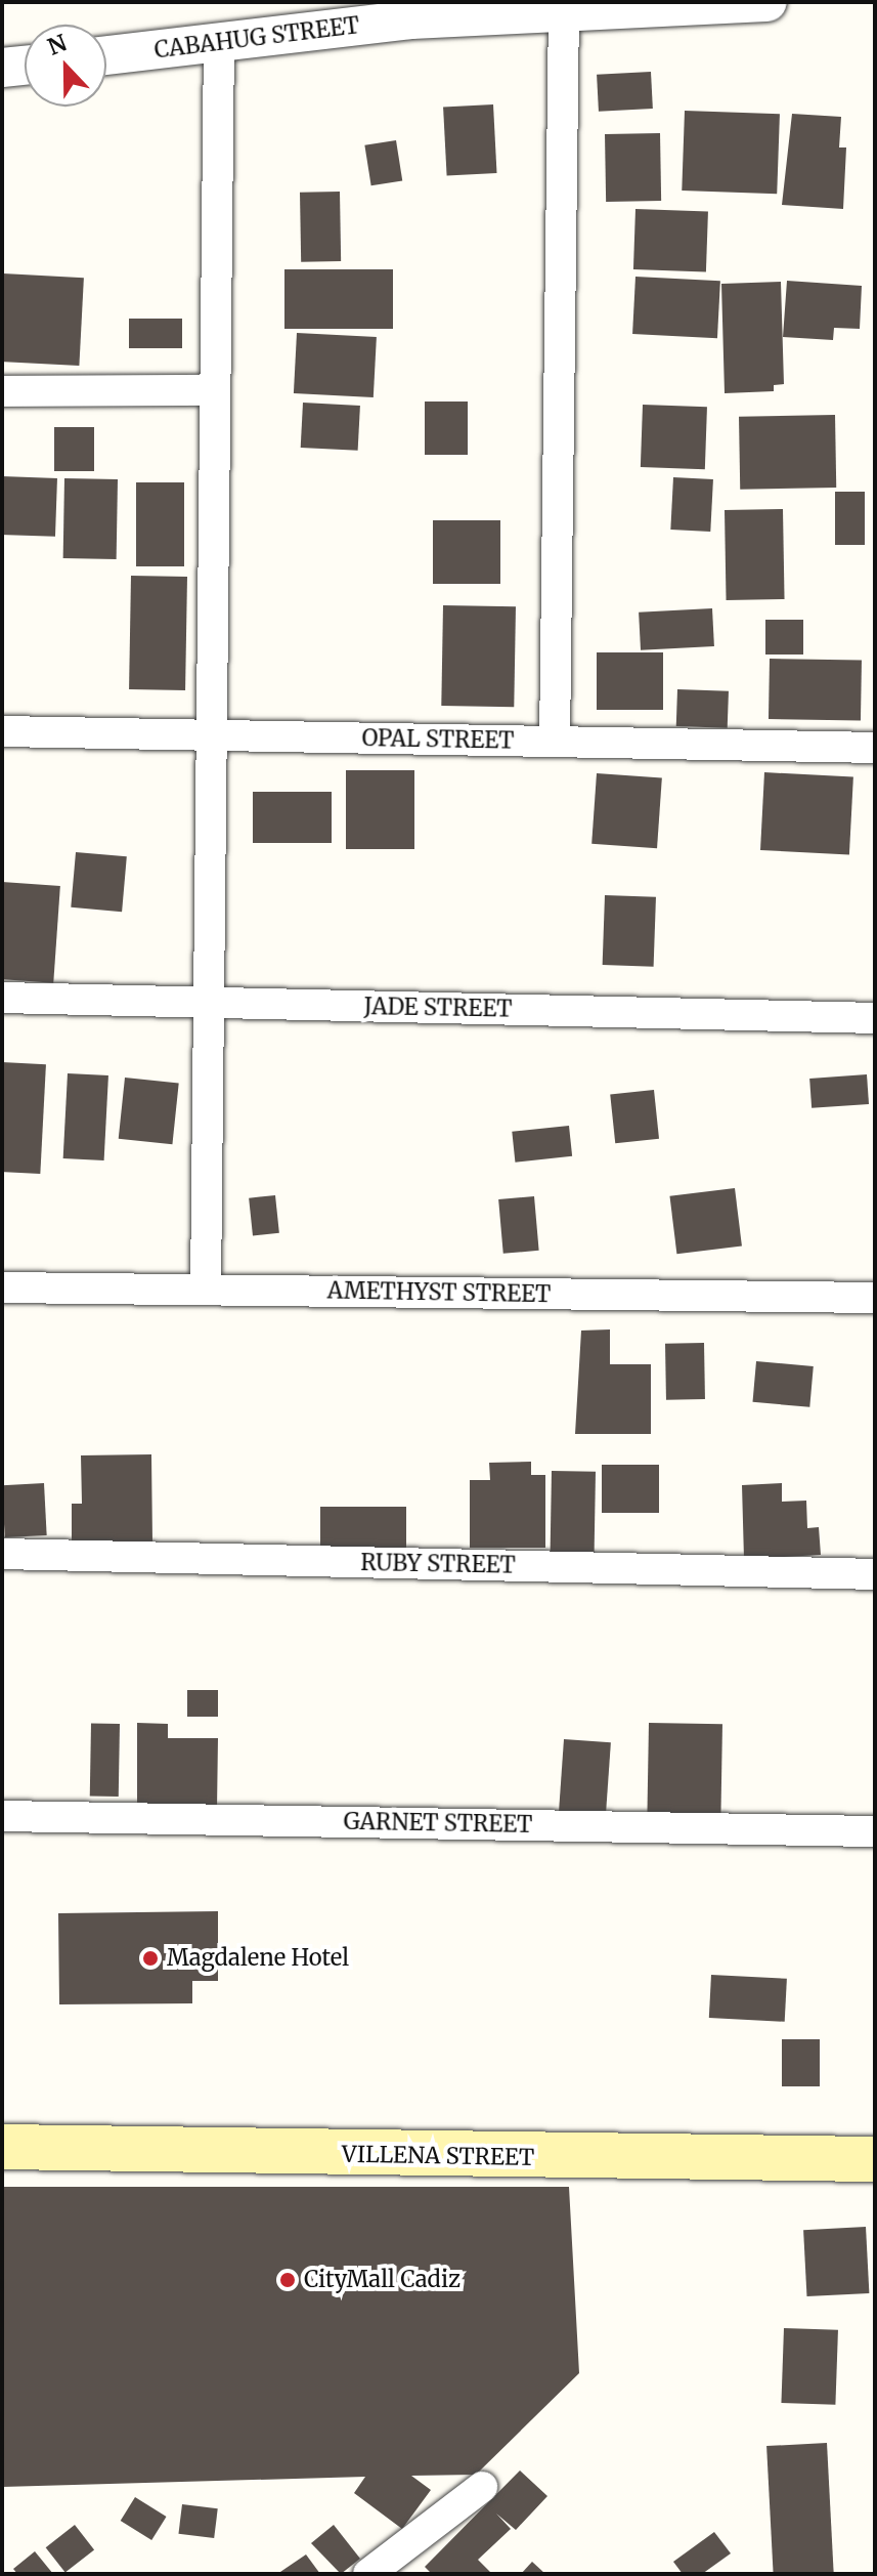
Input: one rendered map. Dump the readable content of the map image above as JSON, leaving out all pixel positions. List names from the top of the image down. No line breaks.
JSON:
{"streets":{"main road":["VILLENA STREET"],"street":["CABAHUG STREET","OPAL STREET","JADE STREET","AMETHYST STREET","RUBY STREET","GARNET STREET"]},"places":["Magdalene Hotel","CityMall Cadiz"],"north":"top"}
